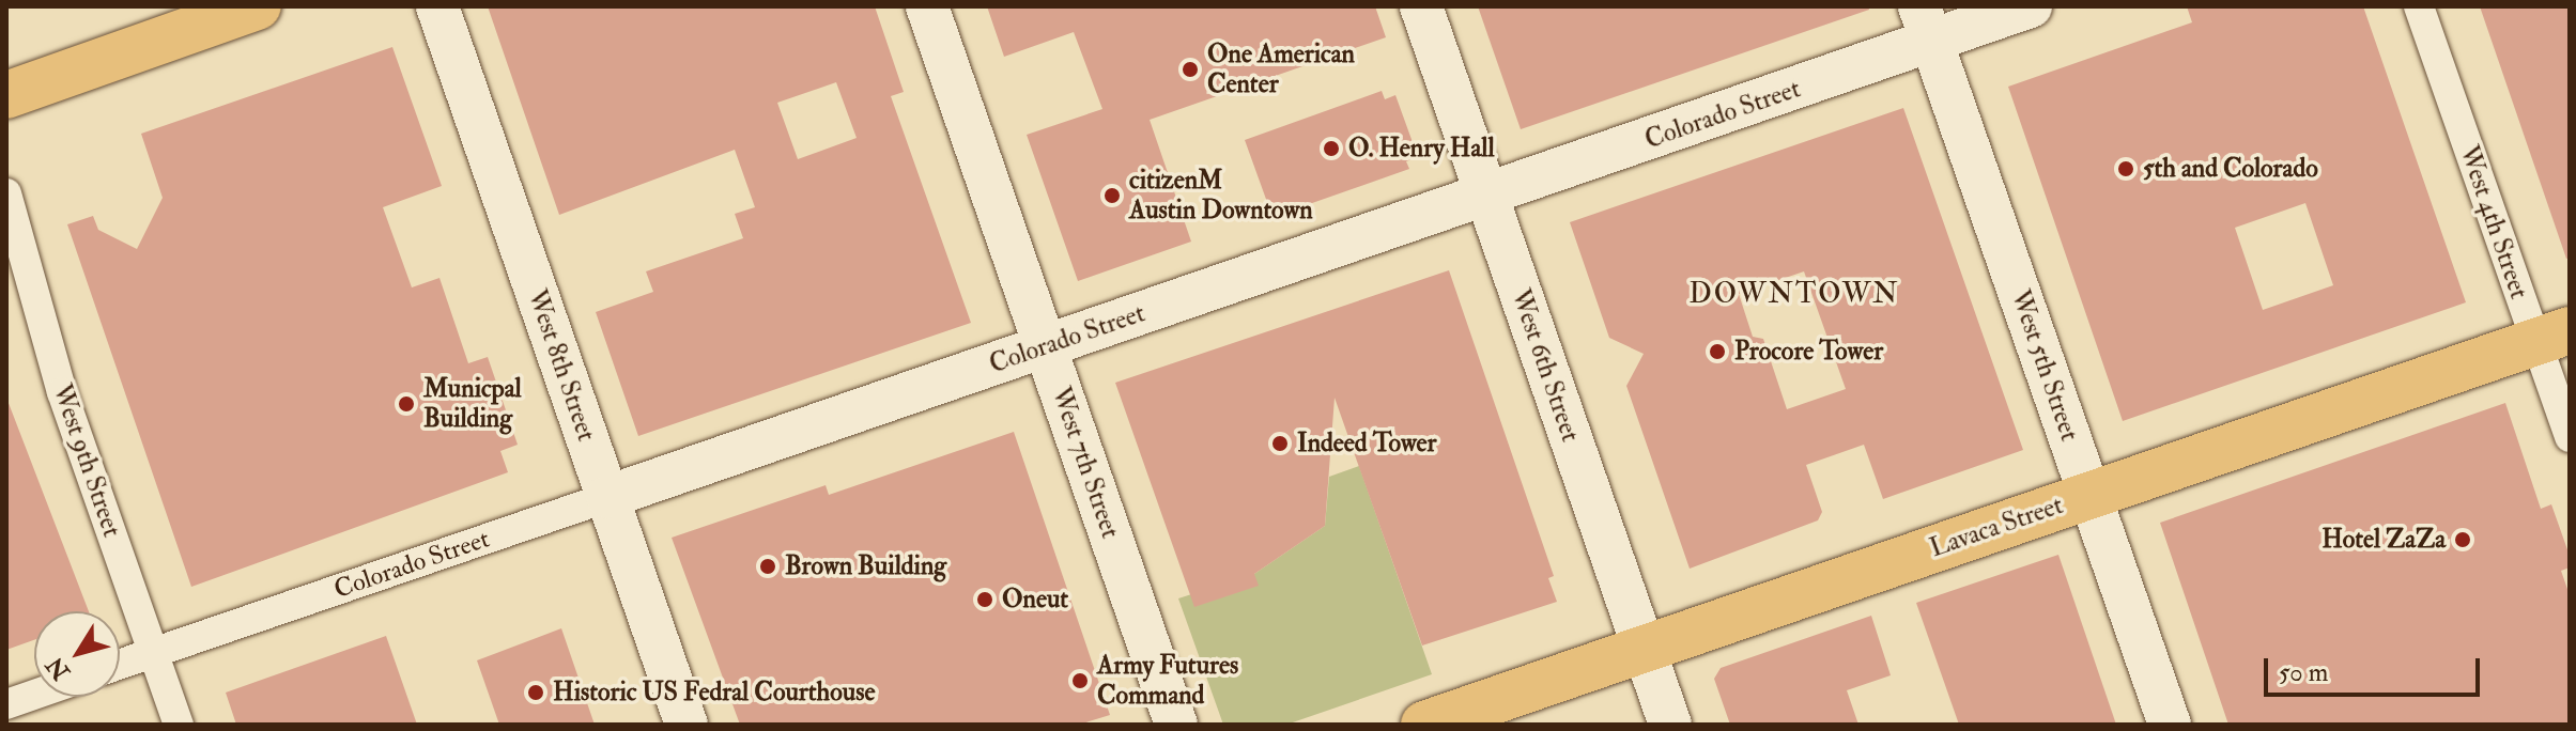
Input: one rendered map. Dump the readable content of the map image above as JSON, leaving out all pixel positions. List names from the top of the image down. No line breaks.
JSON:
{"streets":{"main road":["Colorado Street","West 8th Street","West 6th Street","West 5th Street","West 7th Street","Lavaca Street"],"street":["West 4th Street","West 9th Street"]},"crossings":[["Colorado Street","West 8th Street"],["Colorado Street","West 6th Street"],["Colorado Street","West 5th Street"],["Colorado Street","West 9th Street"],["Colorado Street","West 7th Street"],["West 4th Street","Lavaca Street"],["West 6th Street","Lavaca Street"],["West 5th Street","Lavaca Street"]],"districts":["DOWNTOWN"],"places":["One American Center","O. Henry Hall","5th and Colorado","citizenM Austin Downtown","Procore Tower","Municpal Building","Indeed Tower","Hotel ZaZa","Brown Building","Oneut","Army Futures Command","Historic US Fedral Courthouse"],"scale_bar":"50 m","north":"bottom left"}
